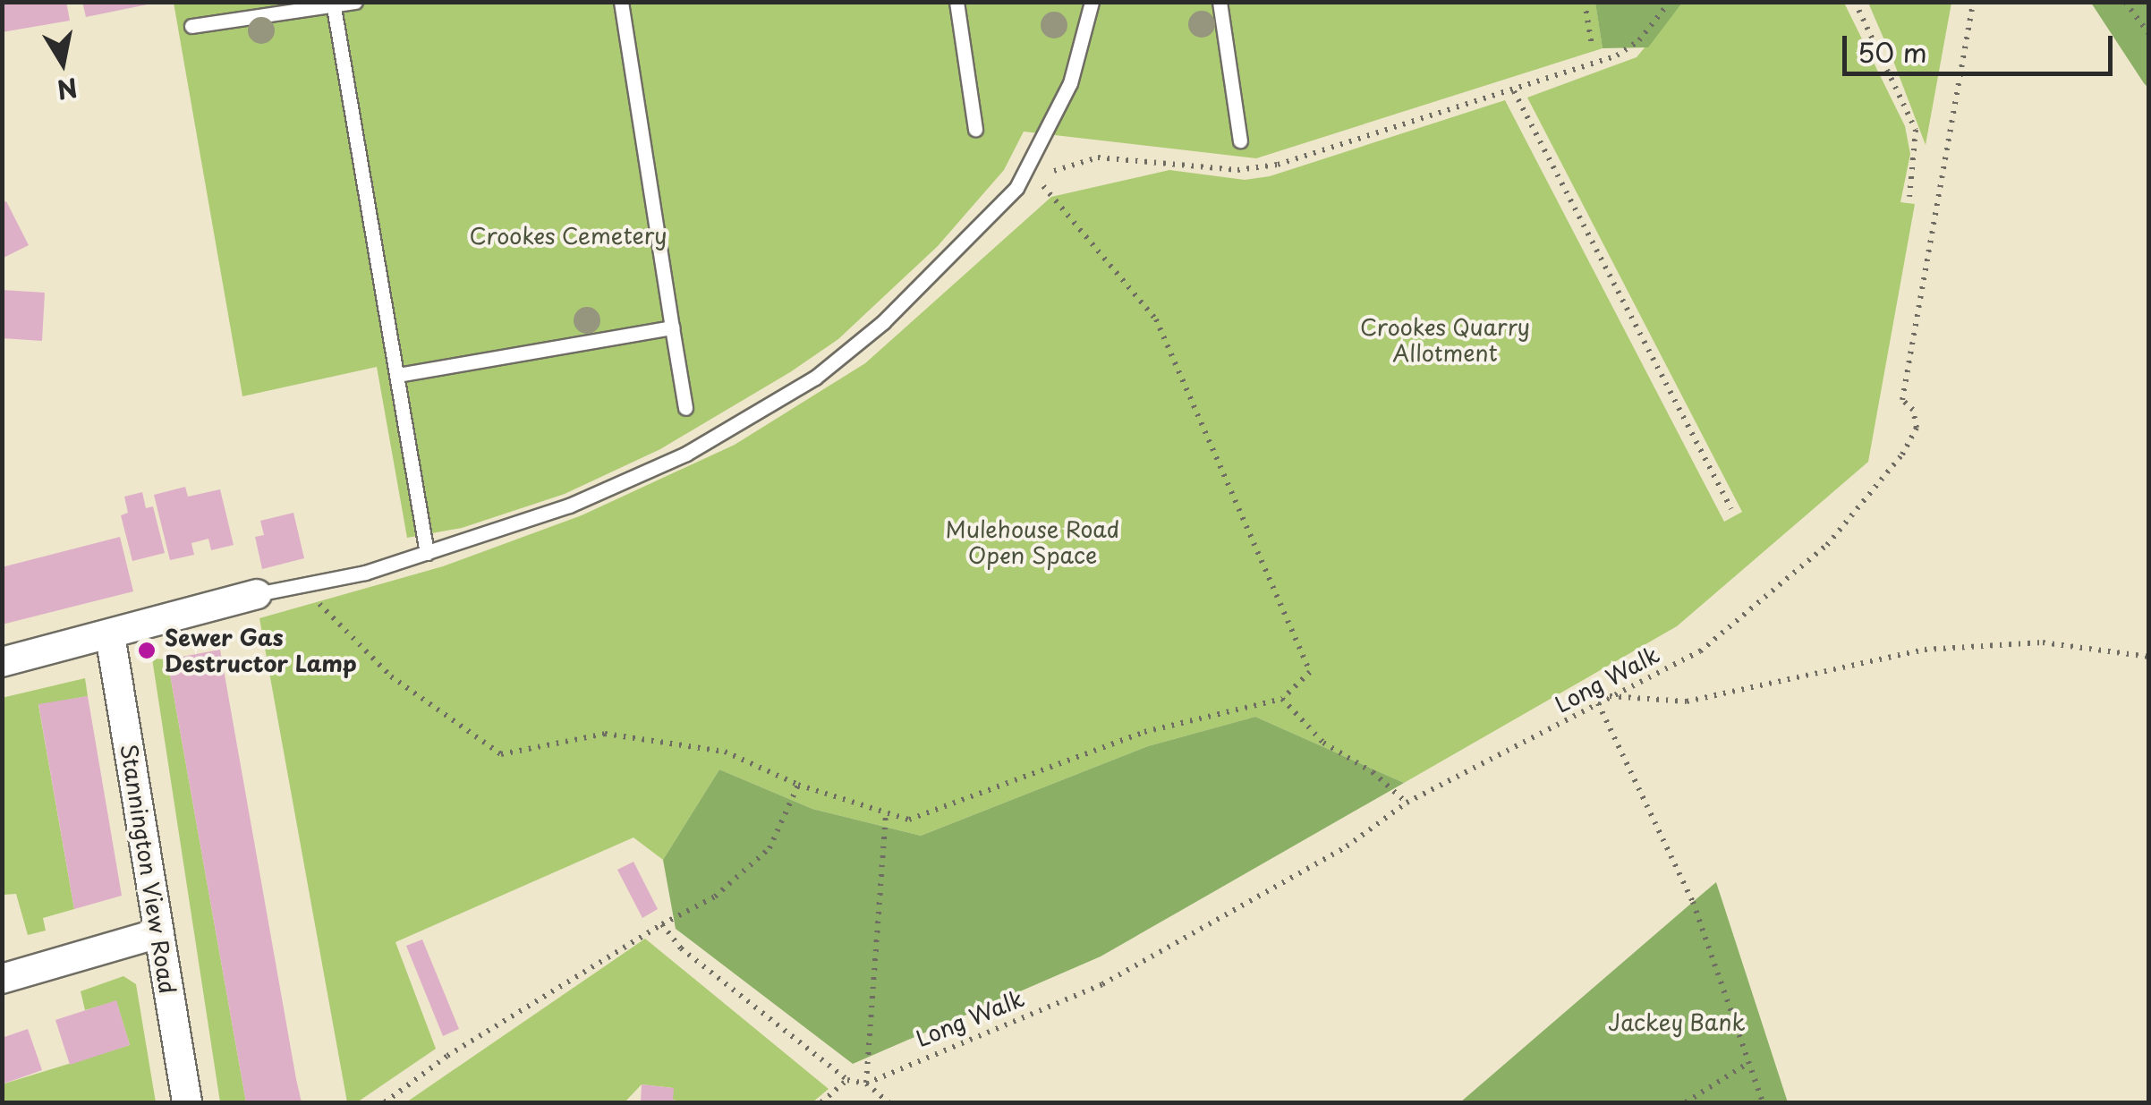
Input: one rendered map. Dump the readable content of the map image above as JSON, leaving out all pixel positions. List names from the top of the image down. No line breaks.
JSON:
{"streets":{"street":["Stannington View Road"],"path":["Long Walk"]},"parks":["Crookes Cemetery","Crookes Quarry Allotment","Mulehouse Road Open Space","Jackey Bank"],"places":["Sewer Gas Destructor Lamp"],"scale_bar":"50 m","north":"bottom"}
